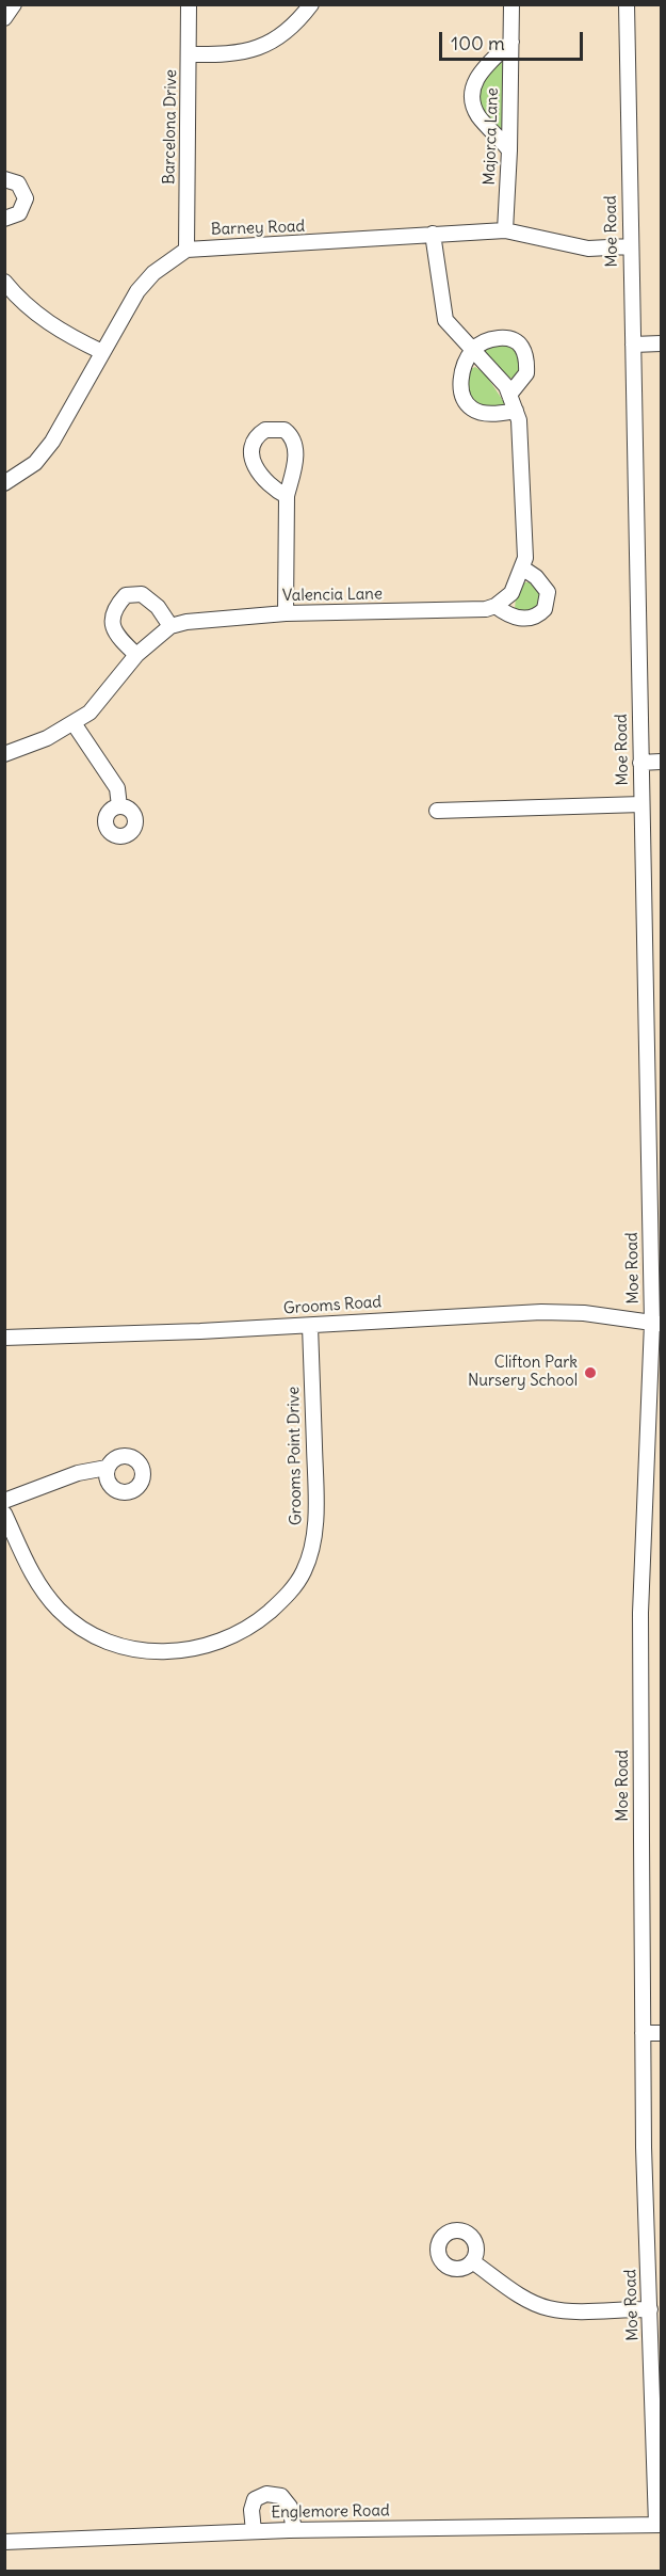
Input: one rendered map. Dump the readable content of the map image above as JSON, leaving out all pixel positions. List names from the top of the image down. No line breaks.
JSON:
{"streets":{"street":["Barcelona Drive","Majorca Lane","Barney Road","Moe Road","Valencia Lane","Grooms Road","Grooms Point Drive","Englemore Road"]},"crossings":[["Barcelona Drive","Barney Road"],["Majorca Lane","Barney Road"],["Barney Road","Moe Road"],["Moe Road","Grooms Road"],["Moe Road","Englemore Road"],["Grooms Road","Grooms Point Drive"]],"places":["Clifton Park Nursery School"],"scale_bar":"100 m"}
